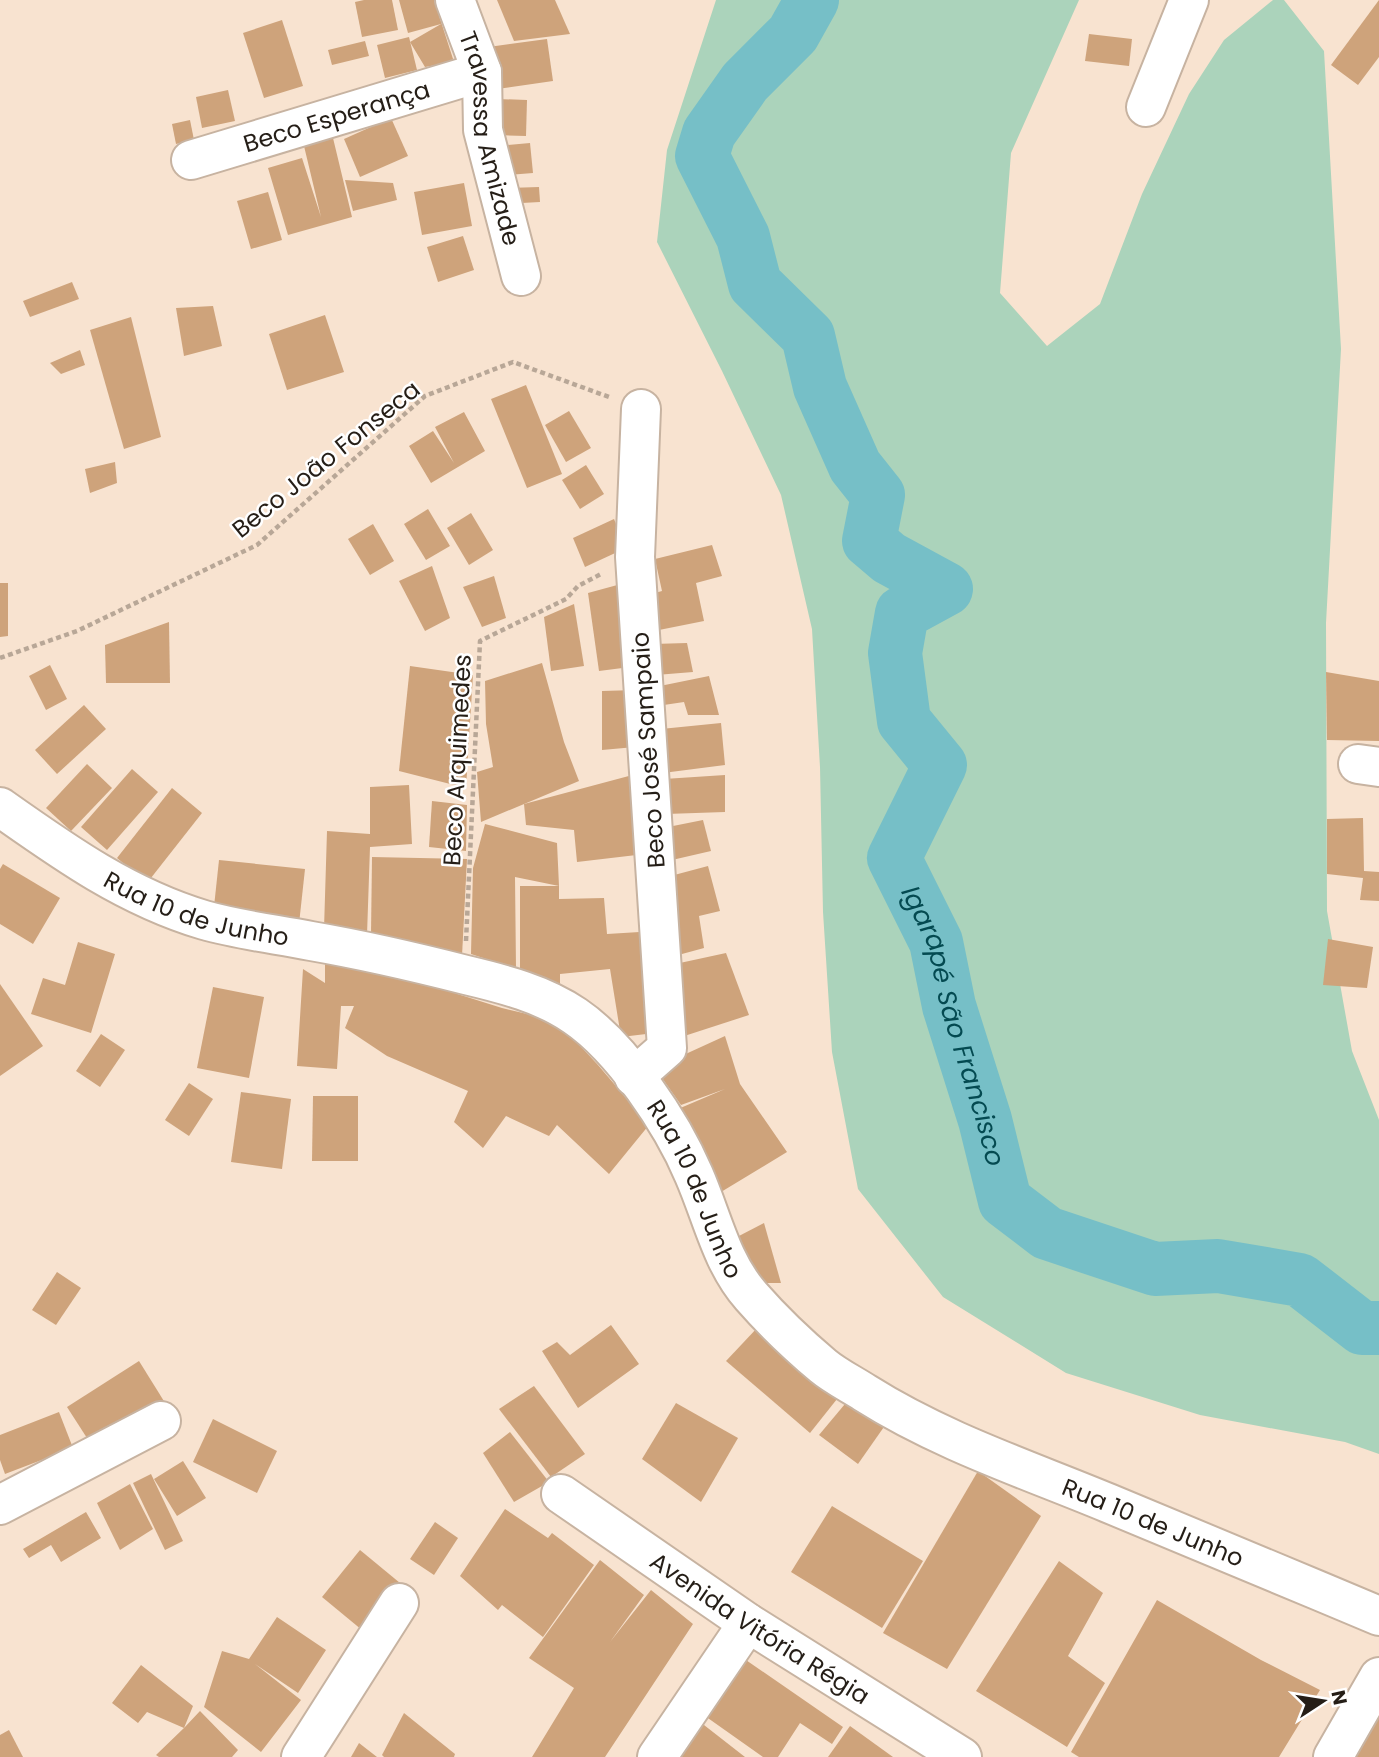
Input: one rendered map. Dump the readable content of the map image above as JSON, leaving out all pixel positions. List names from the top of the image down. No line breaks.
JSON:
{"streets":{"street":["Beco Esperança","Travessa Amizade","Beco José Sampaio","Rua 10 de Junho","Avenida Vitória Régia"],"path":["Beco João Fonseca","Beco Arquimedes"]},"crossings":[["Beco Esperança","Travessa Amizade"],["Beco João Fonseca","Beco José Sampaio"],["Beco José Sampaio","Beco Arquimedes"],["Beco José Sampaio","Rua 10 de Junho"],["Beco Arquimedes","Rua 10 de Junho"]],"water":["Igarapé São Francisco"],"north":"right"}
